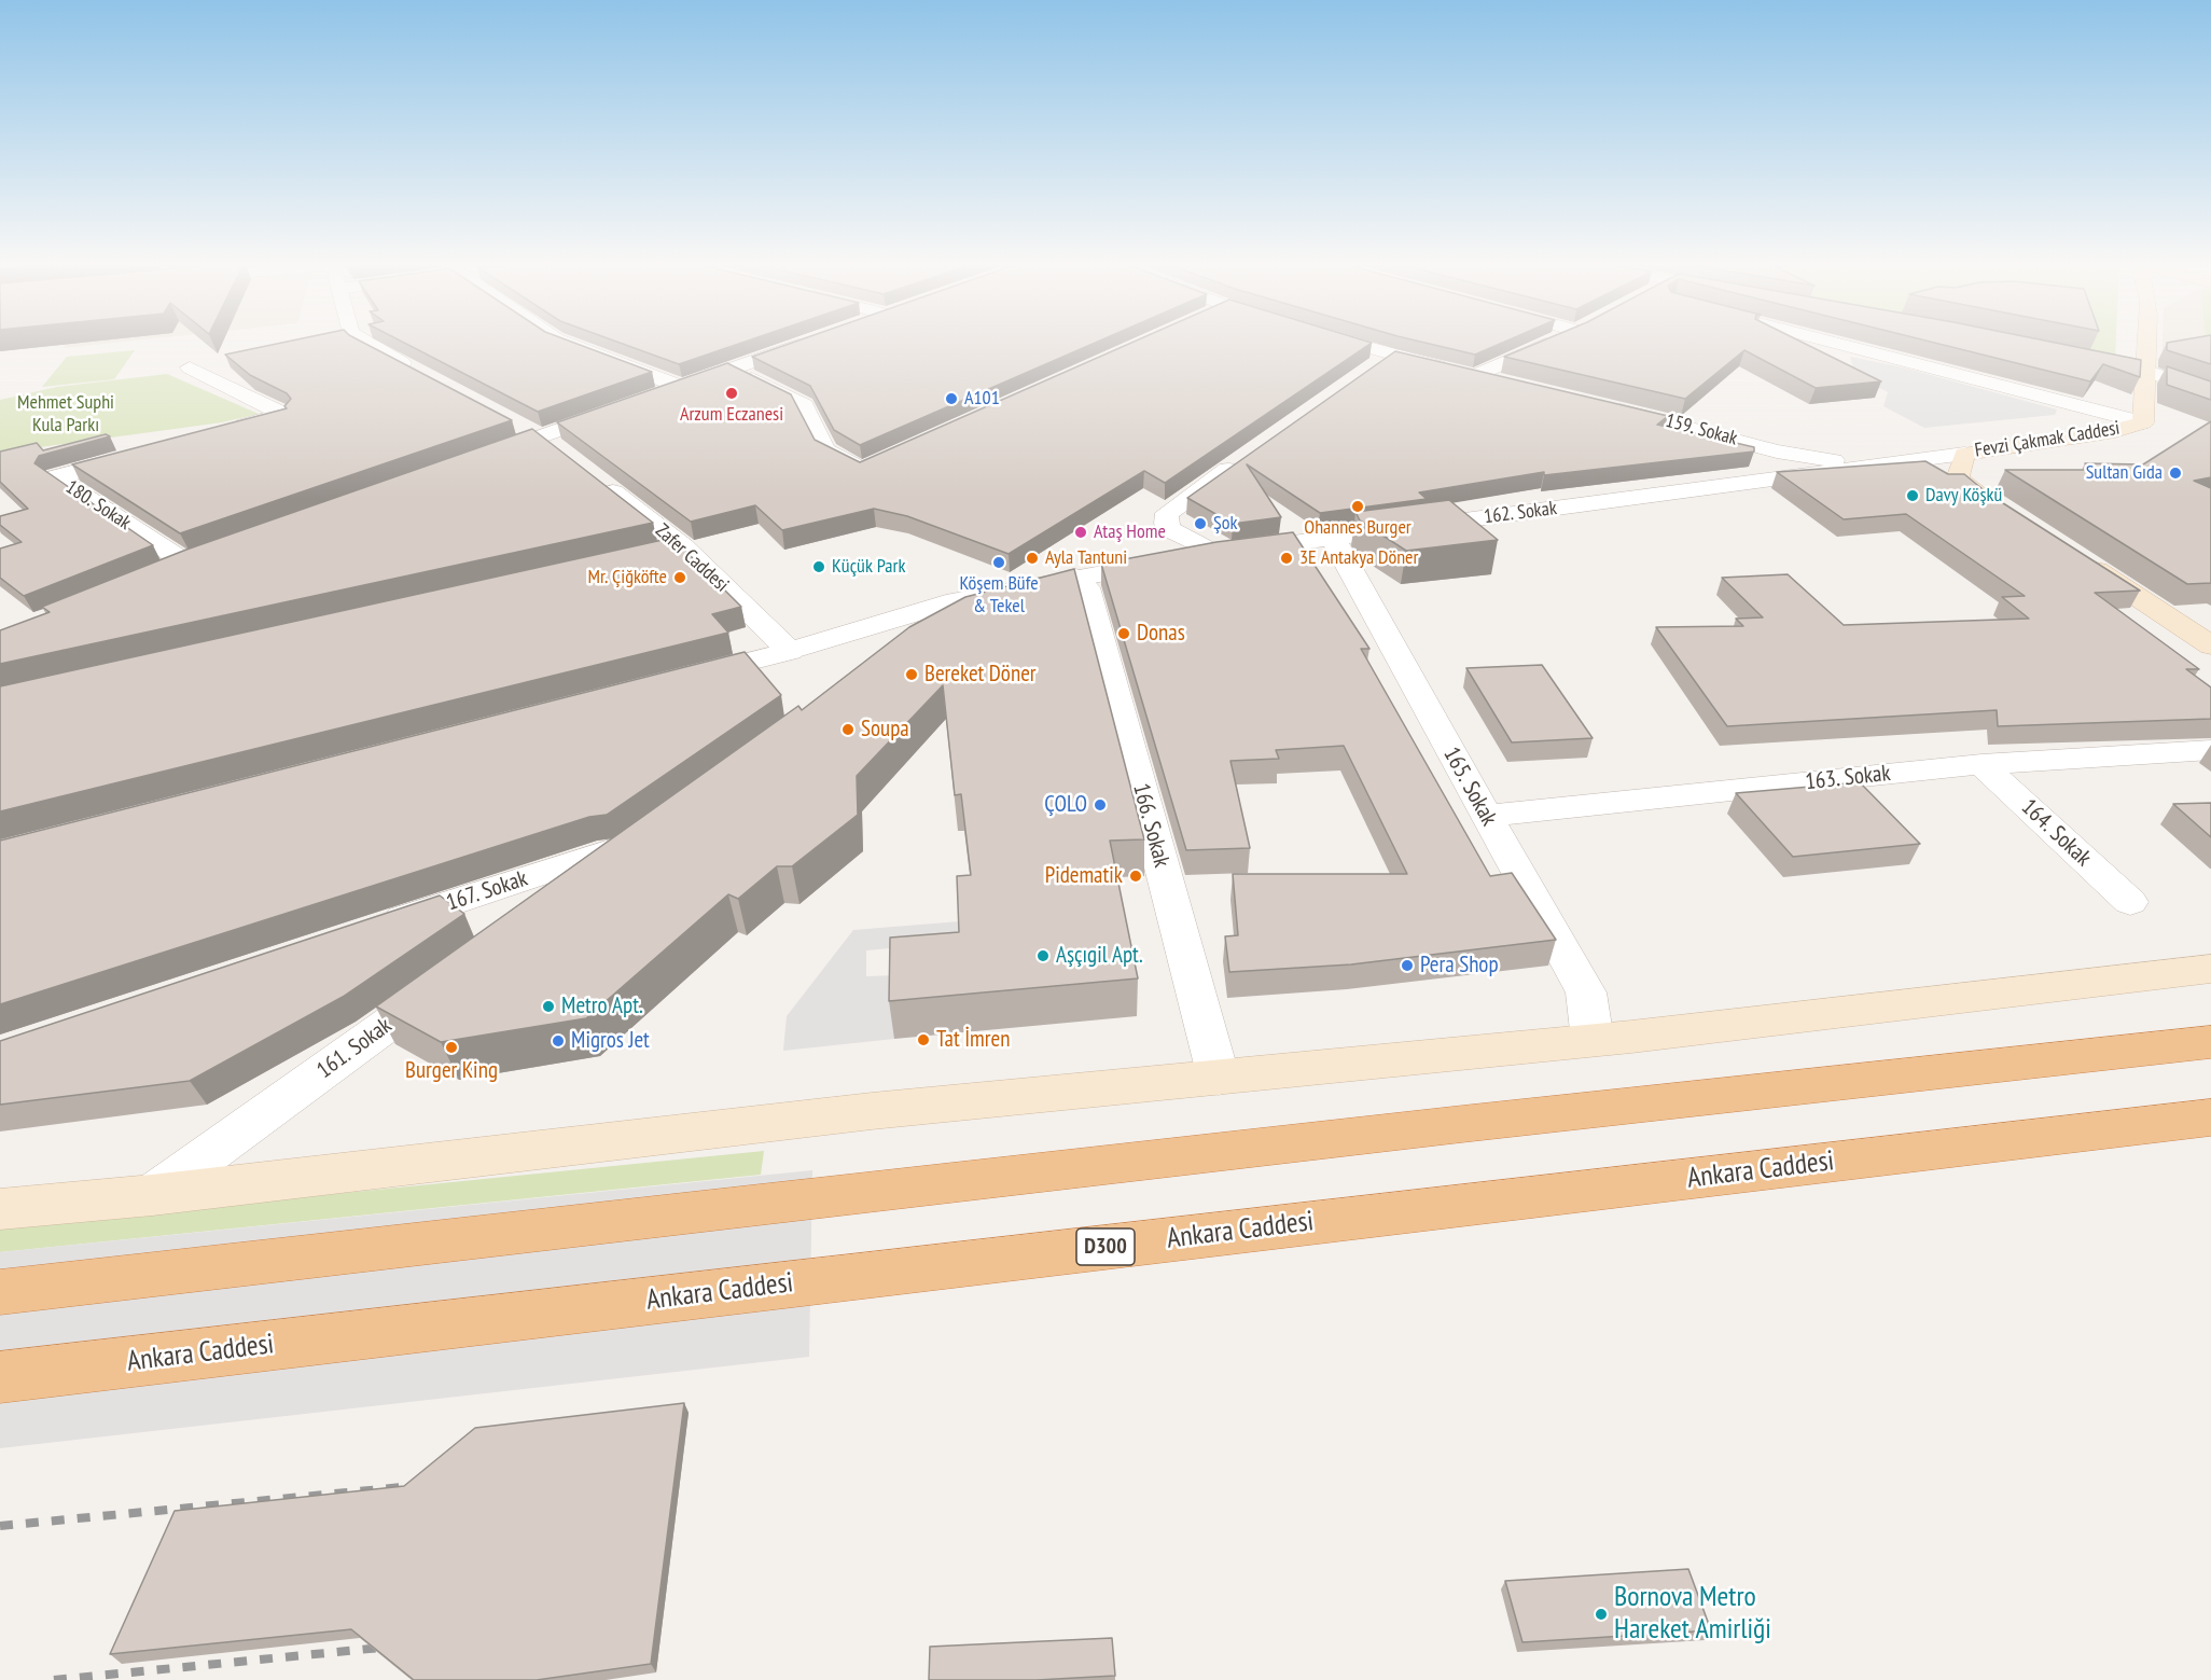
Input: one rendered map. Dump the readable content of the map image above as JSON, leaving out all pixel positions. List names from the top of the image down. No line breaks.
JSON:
{"streets":{"highway":["Ankara Caddesi","D300"],"main road":["Fevzi Çakmak Caddesi"],"street":["159. Sokak","180. Sokak","162. Sokak","Zafer Caddesi","163. Sokak","165. Sokak","166. Sokak","164. Sokak","167. Sokak","161. Sokak"]},"crossings":[["159. Sokak","162. Sokak"],["Fevzi Çakmak Caddesi","162. Sokak"],["162. Sokak","Zafer Caddesi"],["162. Sokak","165. Sokak"],["162. Sokak","166. Sokak"],["163. Sokak","165. Sokak"],["163. Sokak","164. Sokak"]],"parks":["Mehmet Suphi Kula Parkı"],"places":["Arzum Eczanesi","A101","Sultan Gıda","Davy Köşkü","Ohannes Burger","Şok","Ataş Home","Ayla Tantuni","3E Antakya Döner","Köşem Büfe & Tekel","Küçük Park","Mr. Çiğköfte","Donas","Bereket Döner","Soupa","ÇOLO","Pidematik","Aşçıgil Apt.","Pera Shop","Metro Apt.","Tat İmren","Migros Jet","Burger King","Bornova Metro Hareket Amirliği"]}
